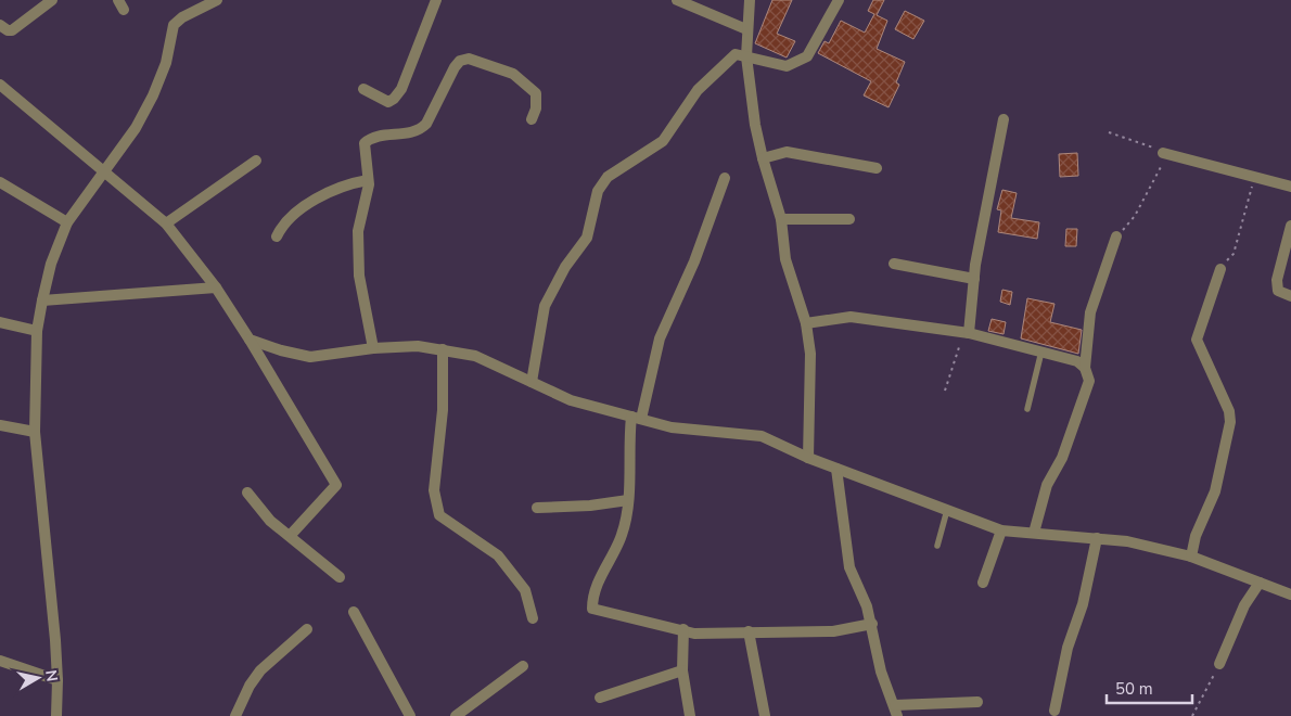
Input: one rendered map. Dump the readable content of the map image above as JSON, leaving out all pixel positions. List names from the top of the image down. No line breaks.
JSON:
{"scale_bar":"50 m","north":"right"}
